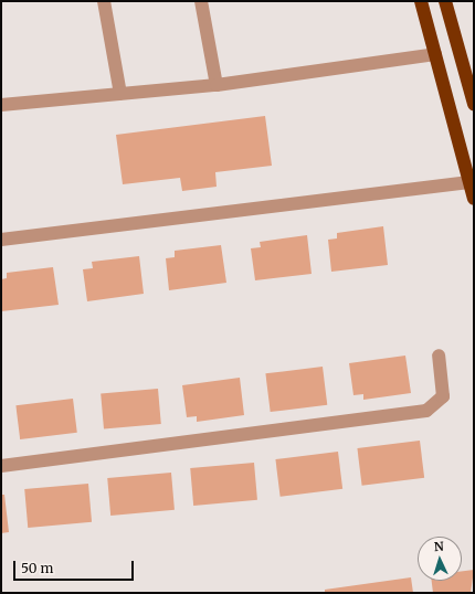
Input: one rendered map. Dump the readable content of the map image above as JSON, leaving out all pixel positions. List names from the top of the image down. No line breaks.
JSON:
{"scale_bar":"50 m","north":"top"}
